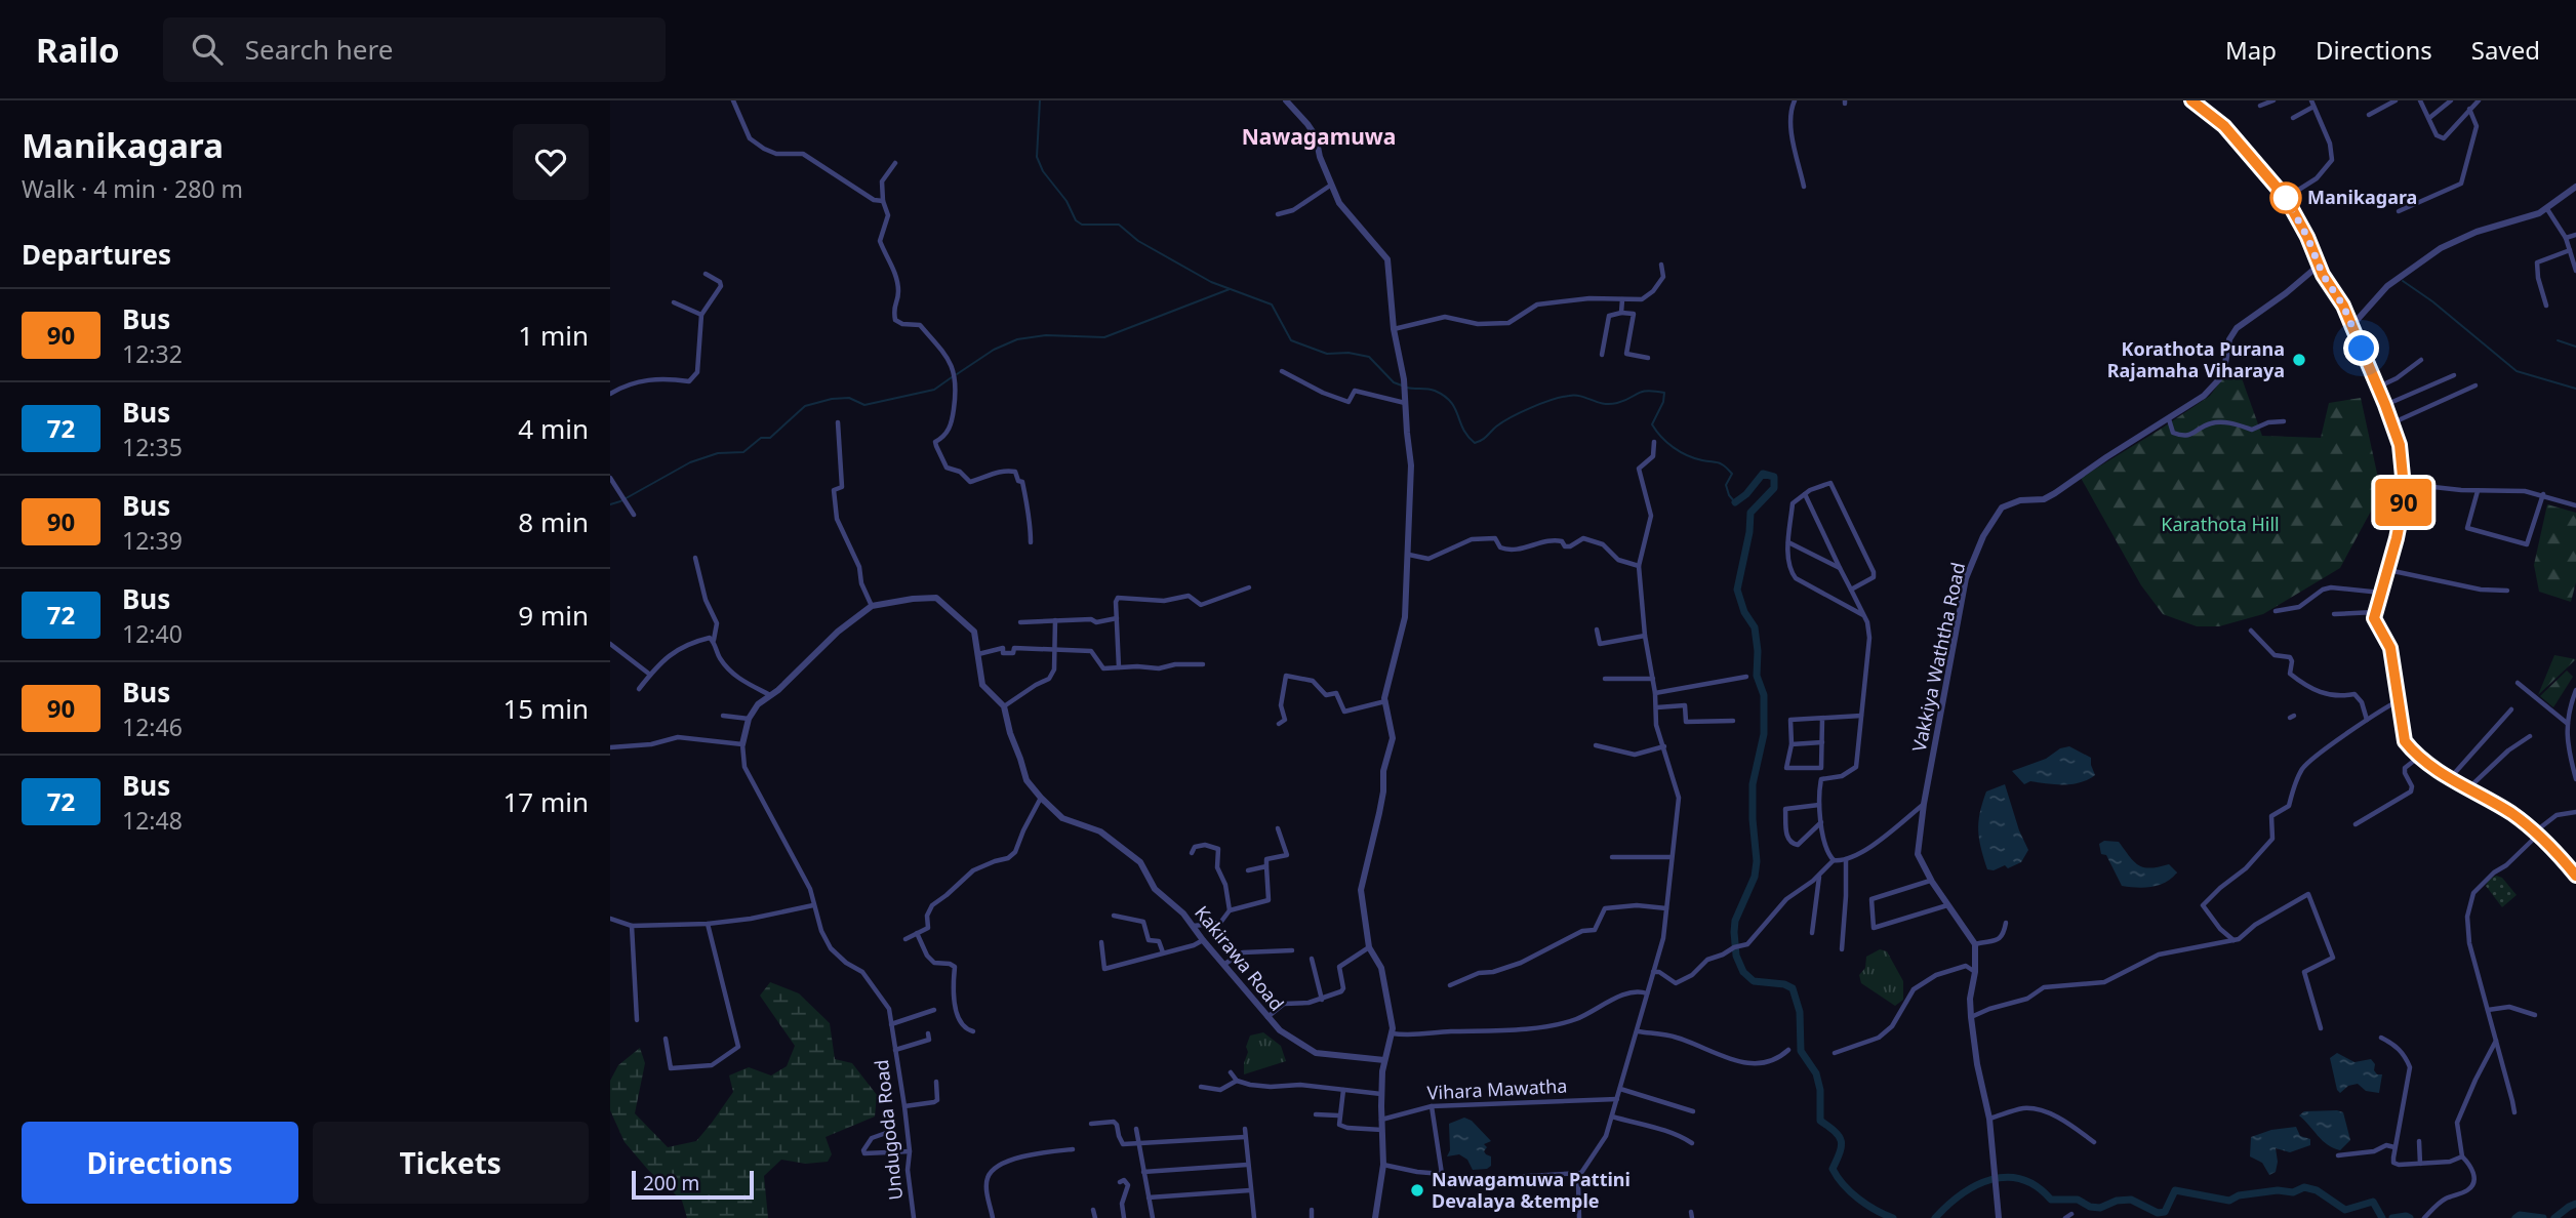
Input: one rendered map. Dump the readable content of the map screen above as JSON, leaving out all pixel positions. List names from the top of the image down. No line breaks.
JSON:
{"streets":{"street":["Vakkiya Waththa Road","Kakirawa Road","Vihara Mawatha","Undugoda Road"]},"districts":["Nawagamuwa"],"parks":["Karathota Hill"],"places":["Manikagara","Korathota Purana Rajamaha Viharaya","Nawagamuwa Pattini Devalaya &temple"],"lines":["bus line 90"],"scale_bar":"200 m","page":{"header":"Railo","search":"Search here","nav":["Map","Directions","Saved"],"heading":[["Manikagara","Walk · 4 min · 280 m"],"Departures"],"on_map":"90","list":[{"mark":"90","name":"Bus","note":"12:32","value":"1 min"},{"mark":"72","name":"Bus","note":"12:35","value":"4 min"},{"mark":"90","name":"Bus","note":"12:39","value":"8 min"},{"mark":"72","name":"Bus","note":"12:40","value":"9 min"},{"mark":"90","name":"Bus","note":"12:46","value":"15 min"},{"mark":"72","name":"Bus","note":"12:48","value":"17 min"}],"buttons":["Directions","Tickets"],"scale":"200 m"}}
